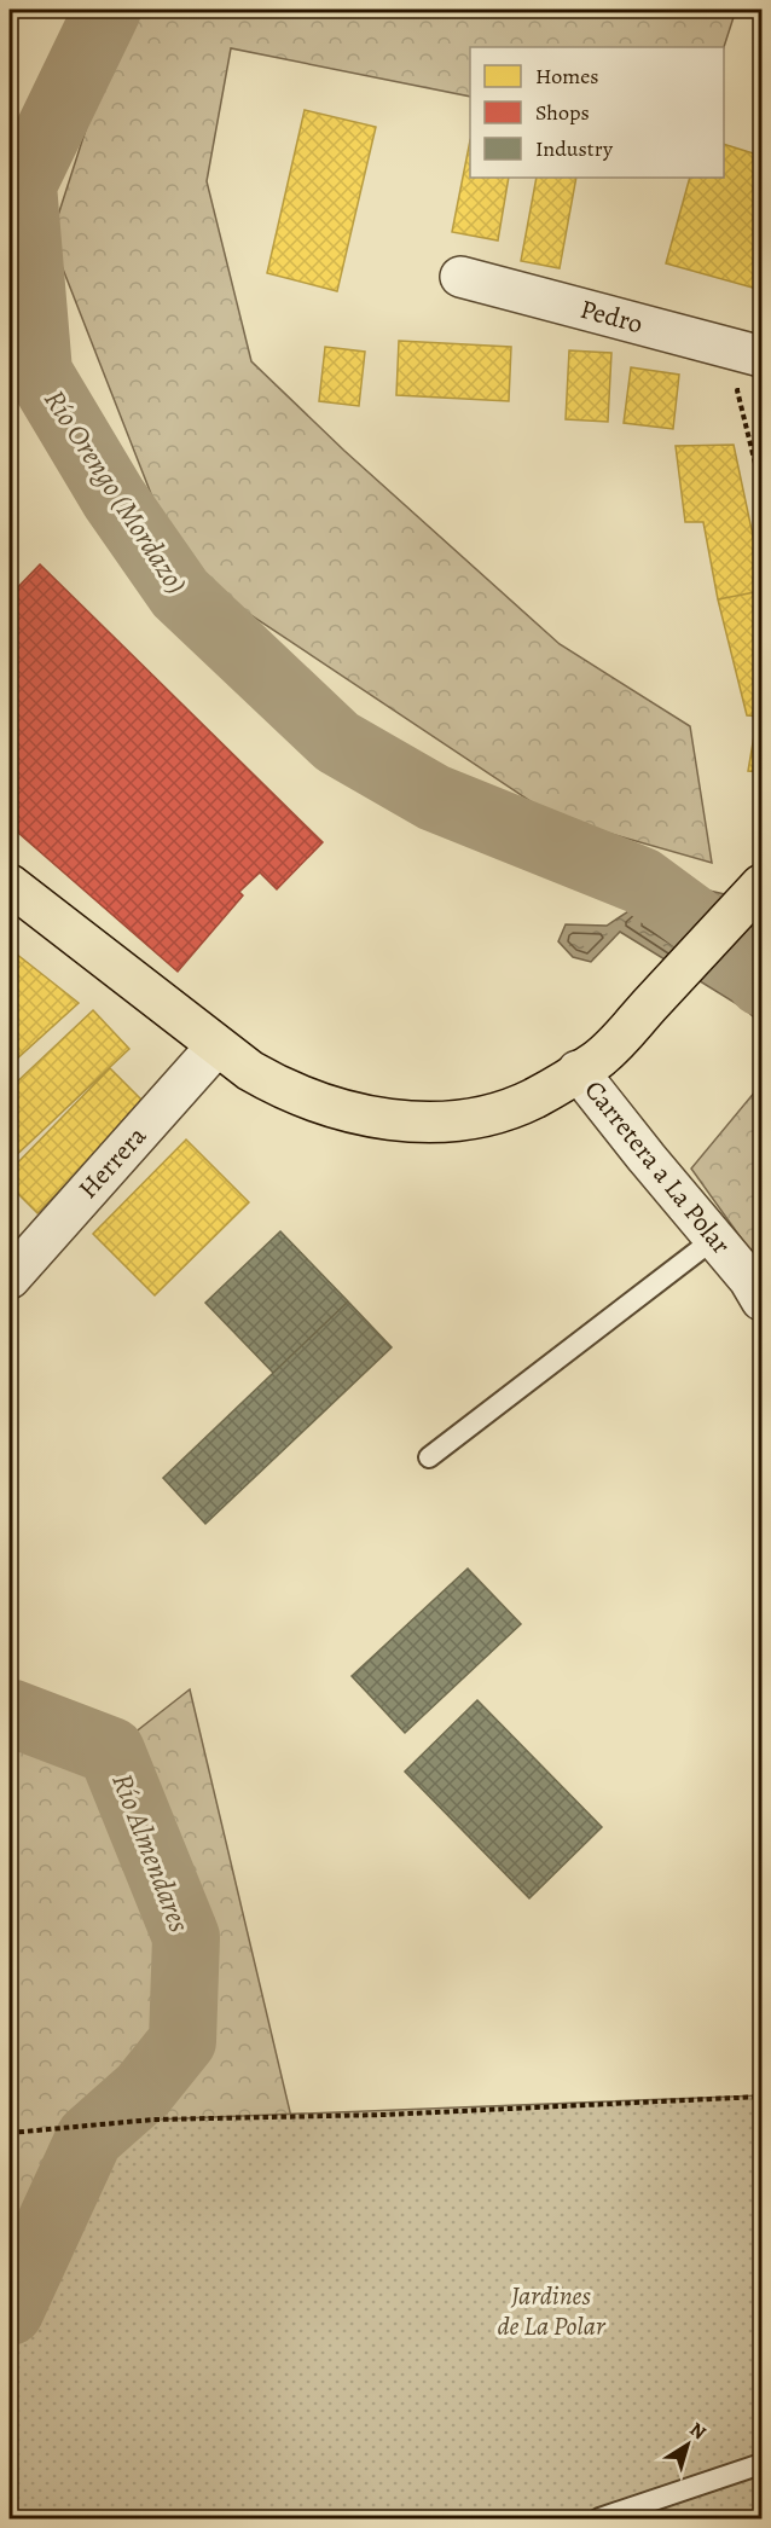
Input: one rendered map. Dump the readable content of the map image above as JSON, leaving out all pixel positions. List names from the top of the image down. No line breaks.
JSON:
{"streets":{"street":["Pedro","Herrera","Carretera a La Polar"]},"water":["Río Orengo (Mordazo)","Río Almendares"],"parks":["Jardines de La Polar"],"legend":["Homes","Shops","Industry"],"north":"top right"}
